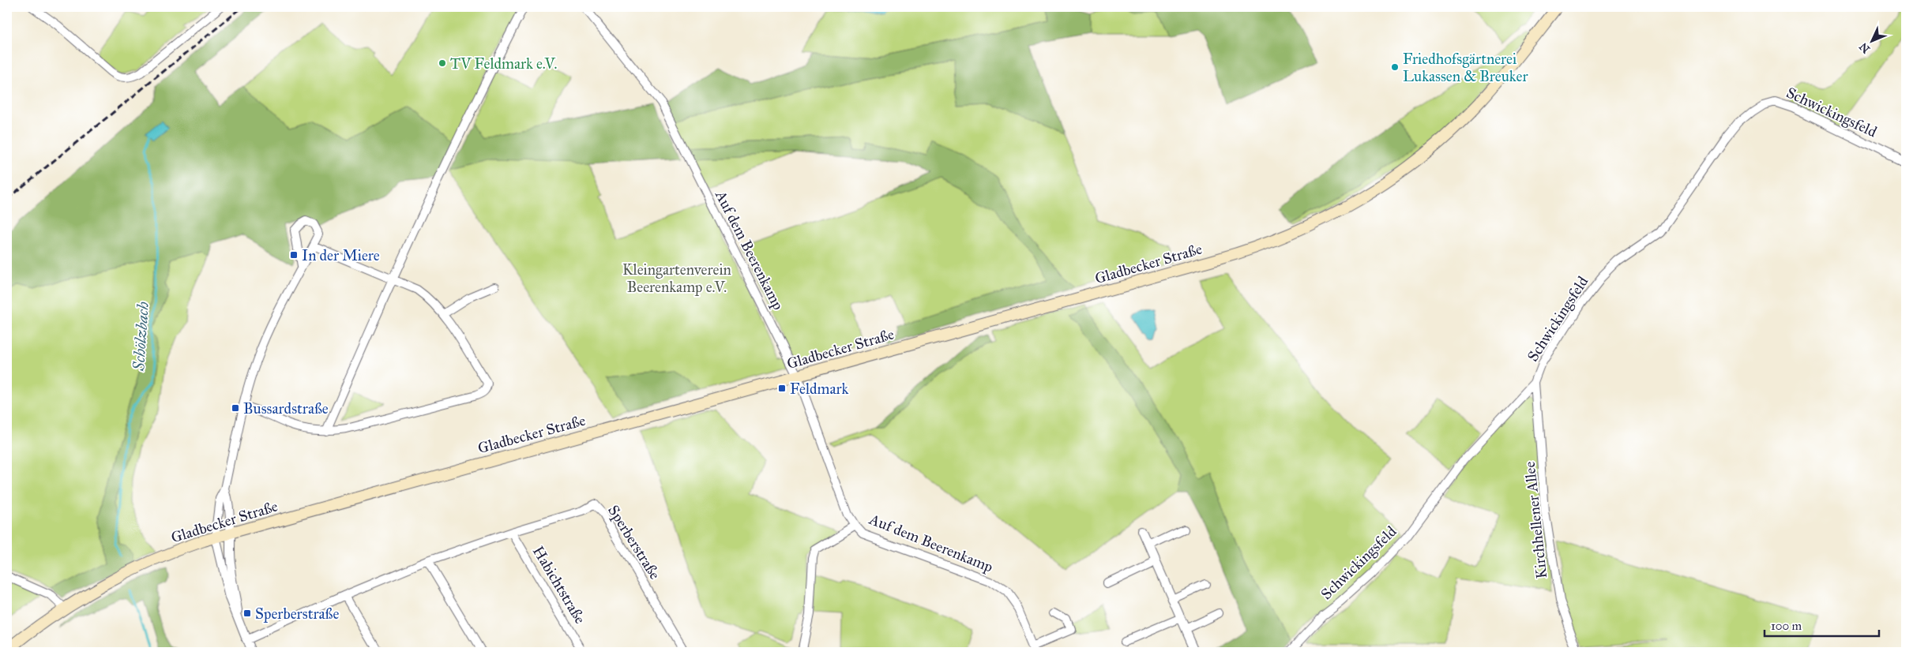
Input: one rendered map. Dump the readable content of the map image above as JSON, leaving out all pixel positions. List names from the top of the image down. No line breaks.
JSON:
{"streets":{"main road":["Gladbecker Straße"],"street":["Schwickingsfeld","Auf dem Beerenkamp","Kirchhellener Allee","Sperberstraße","Habichtstraße"]},"crossings":[["Schwickingsfeld","Kirchhellener Allee"],["Auf dem Beerenkamp","Gladbecker Straße"],["Sperberstraße","Habichtstraße"]],"water":["Schölzbach"],"parks":["Kleingartenverein Beerenkamp e.V."],"places":{"other":["TV Feldmark e.V.","Friedhofsgärtnerei Lukassen & Breuker"],"transit":["In der Miere","Feldmark","Bussardstraße","Sperberstraße"]},"scale_bar":"100 m","north":"bottom left"}
